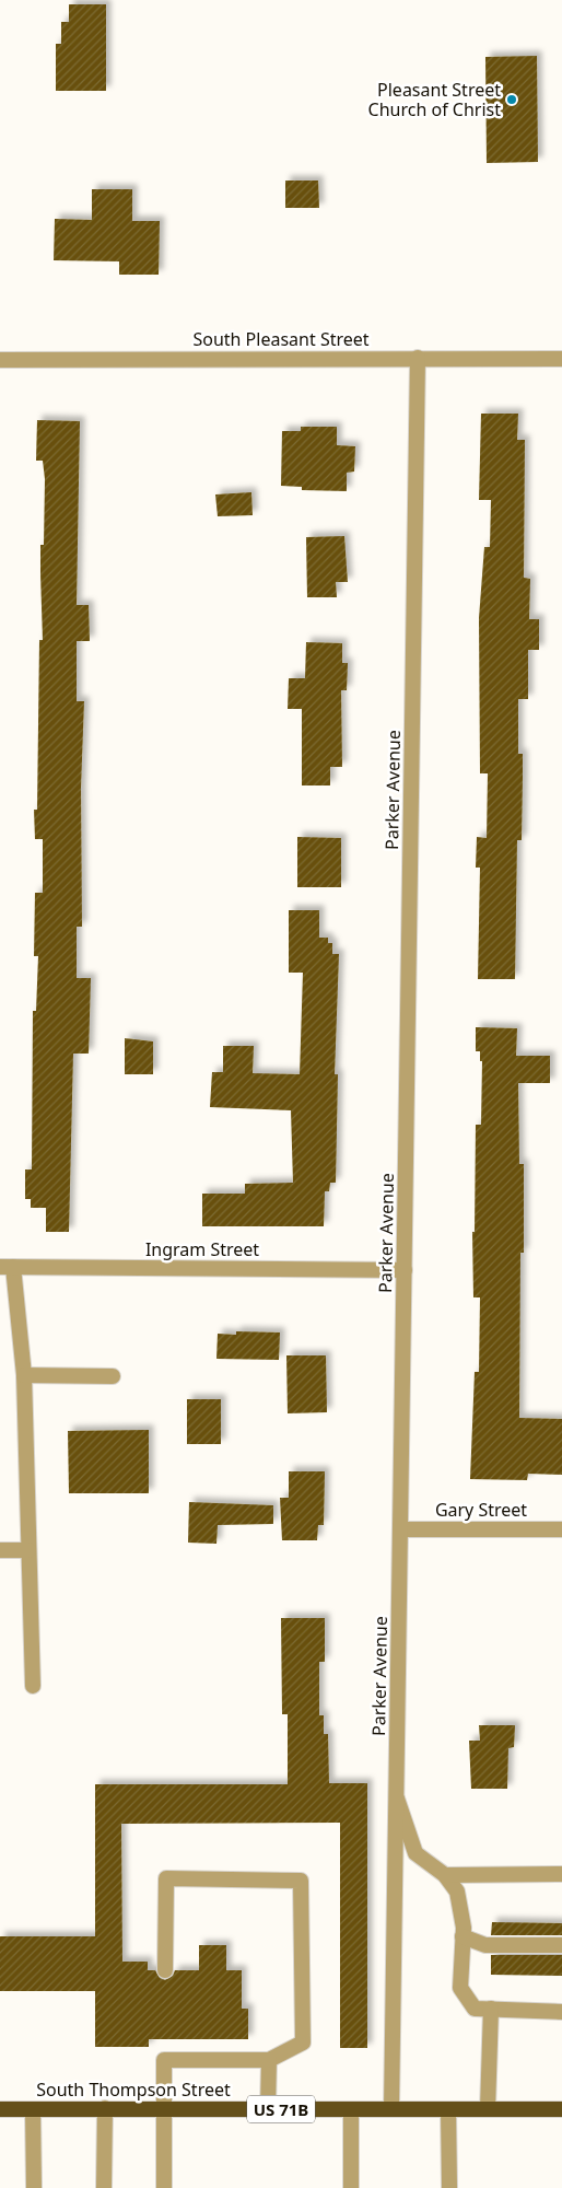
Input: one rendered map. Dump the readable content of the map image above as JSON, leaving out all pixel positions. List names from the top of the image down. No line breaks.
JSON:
{"streets":{"highway":["South Thompson Street","US 71B"],"street":["South Pleasant Street","Parker Avenue","Ingram Street","Gary Street"]},"crossings":[["South Pleasant Street","Parker Avenue"],["Parker Avenue","Ingram Street"],["Parker Avenue","Gary Street"],["Parker Avenue","South Thompson Street"]],"places":["Pleasant Street Church of Christ"]}
